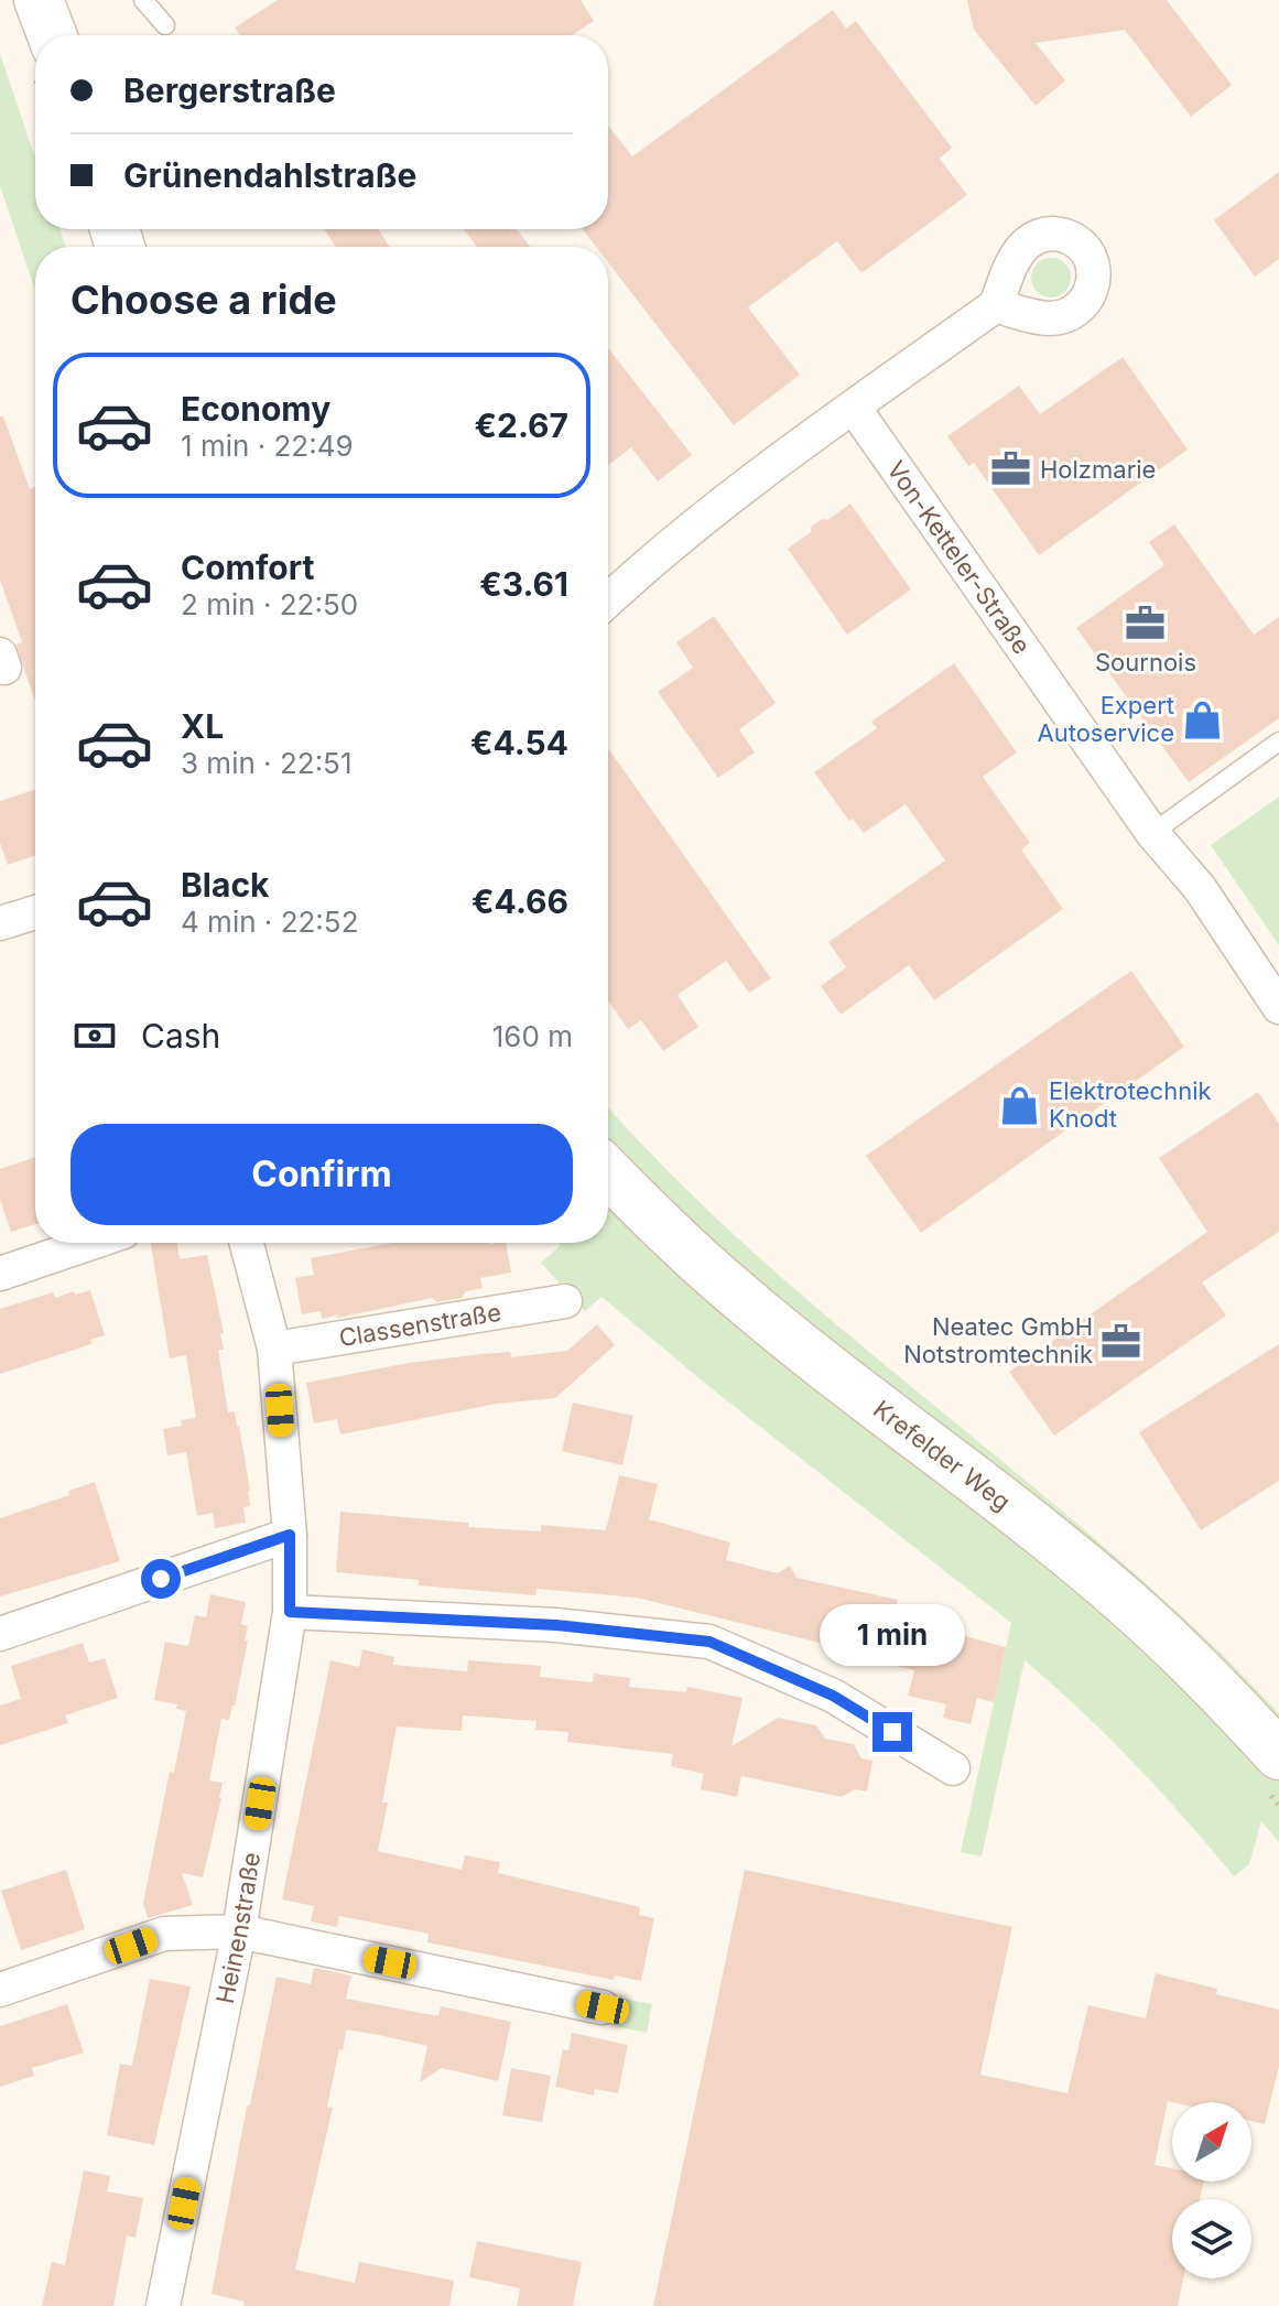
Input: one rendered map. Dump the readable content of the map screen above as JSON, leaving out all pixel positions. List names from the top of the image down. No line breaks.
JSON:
{"streets":{"street":["Von-Ketteler-Straße","Classenstraße","Krefelder Weg","Heinenstraße"]},"crossings":[["Classenstraße","Heinenstraße"]],"places":{"office":["Holzmarie","Sournois","Neatec GmbH Notstromtechnik"],"shop":["Expert Autoservice","Elektrotechnik Knodt"]},"north":"top right","page":{"banner":["Bergerstraße","Grünendahlstraße"],"heading":"Choose a ride","list":[{"name":"Economy","note":"1 min · 22:49","value":"€2.67"},{"name":"Comfort","note":"2 min · 22:50","value":"€3.61"},{"name":"XL","note":"3 min · 22:51","value":"€4.54"},{"name":"Black","note":"4 min · 22:52","value":"€4.66"}],"pay":["Cash","160 m"],"buttons":"Confirm","bubble":"1 min"}}
